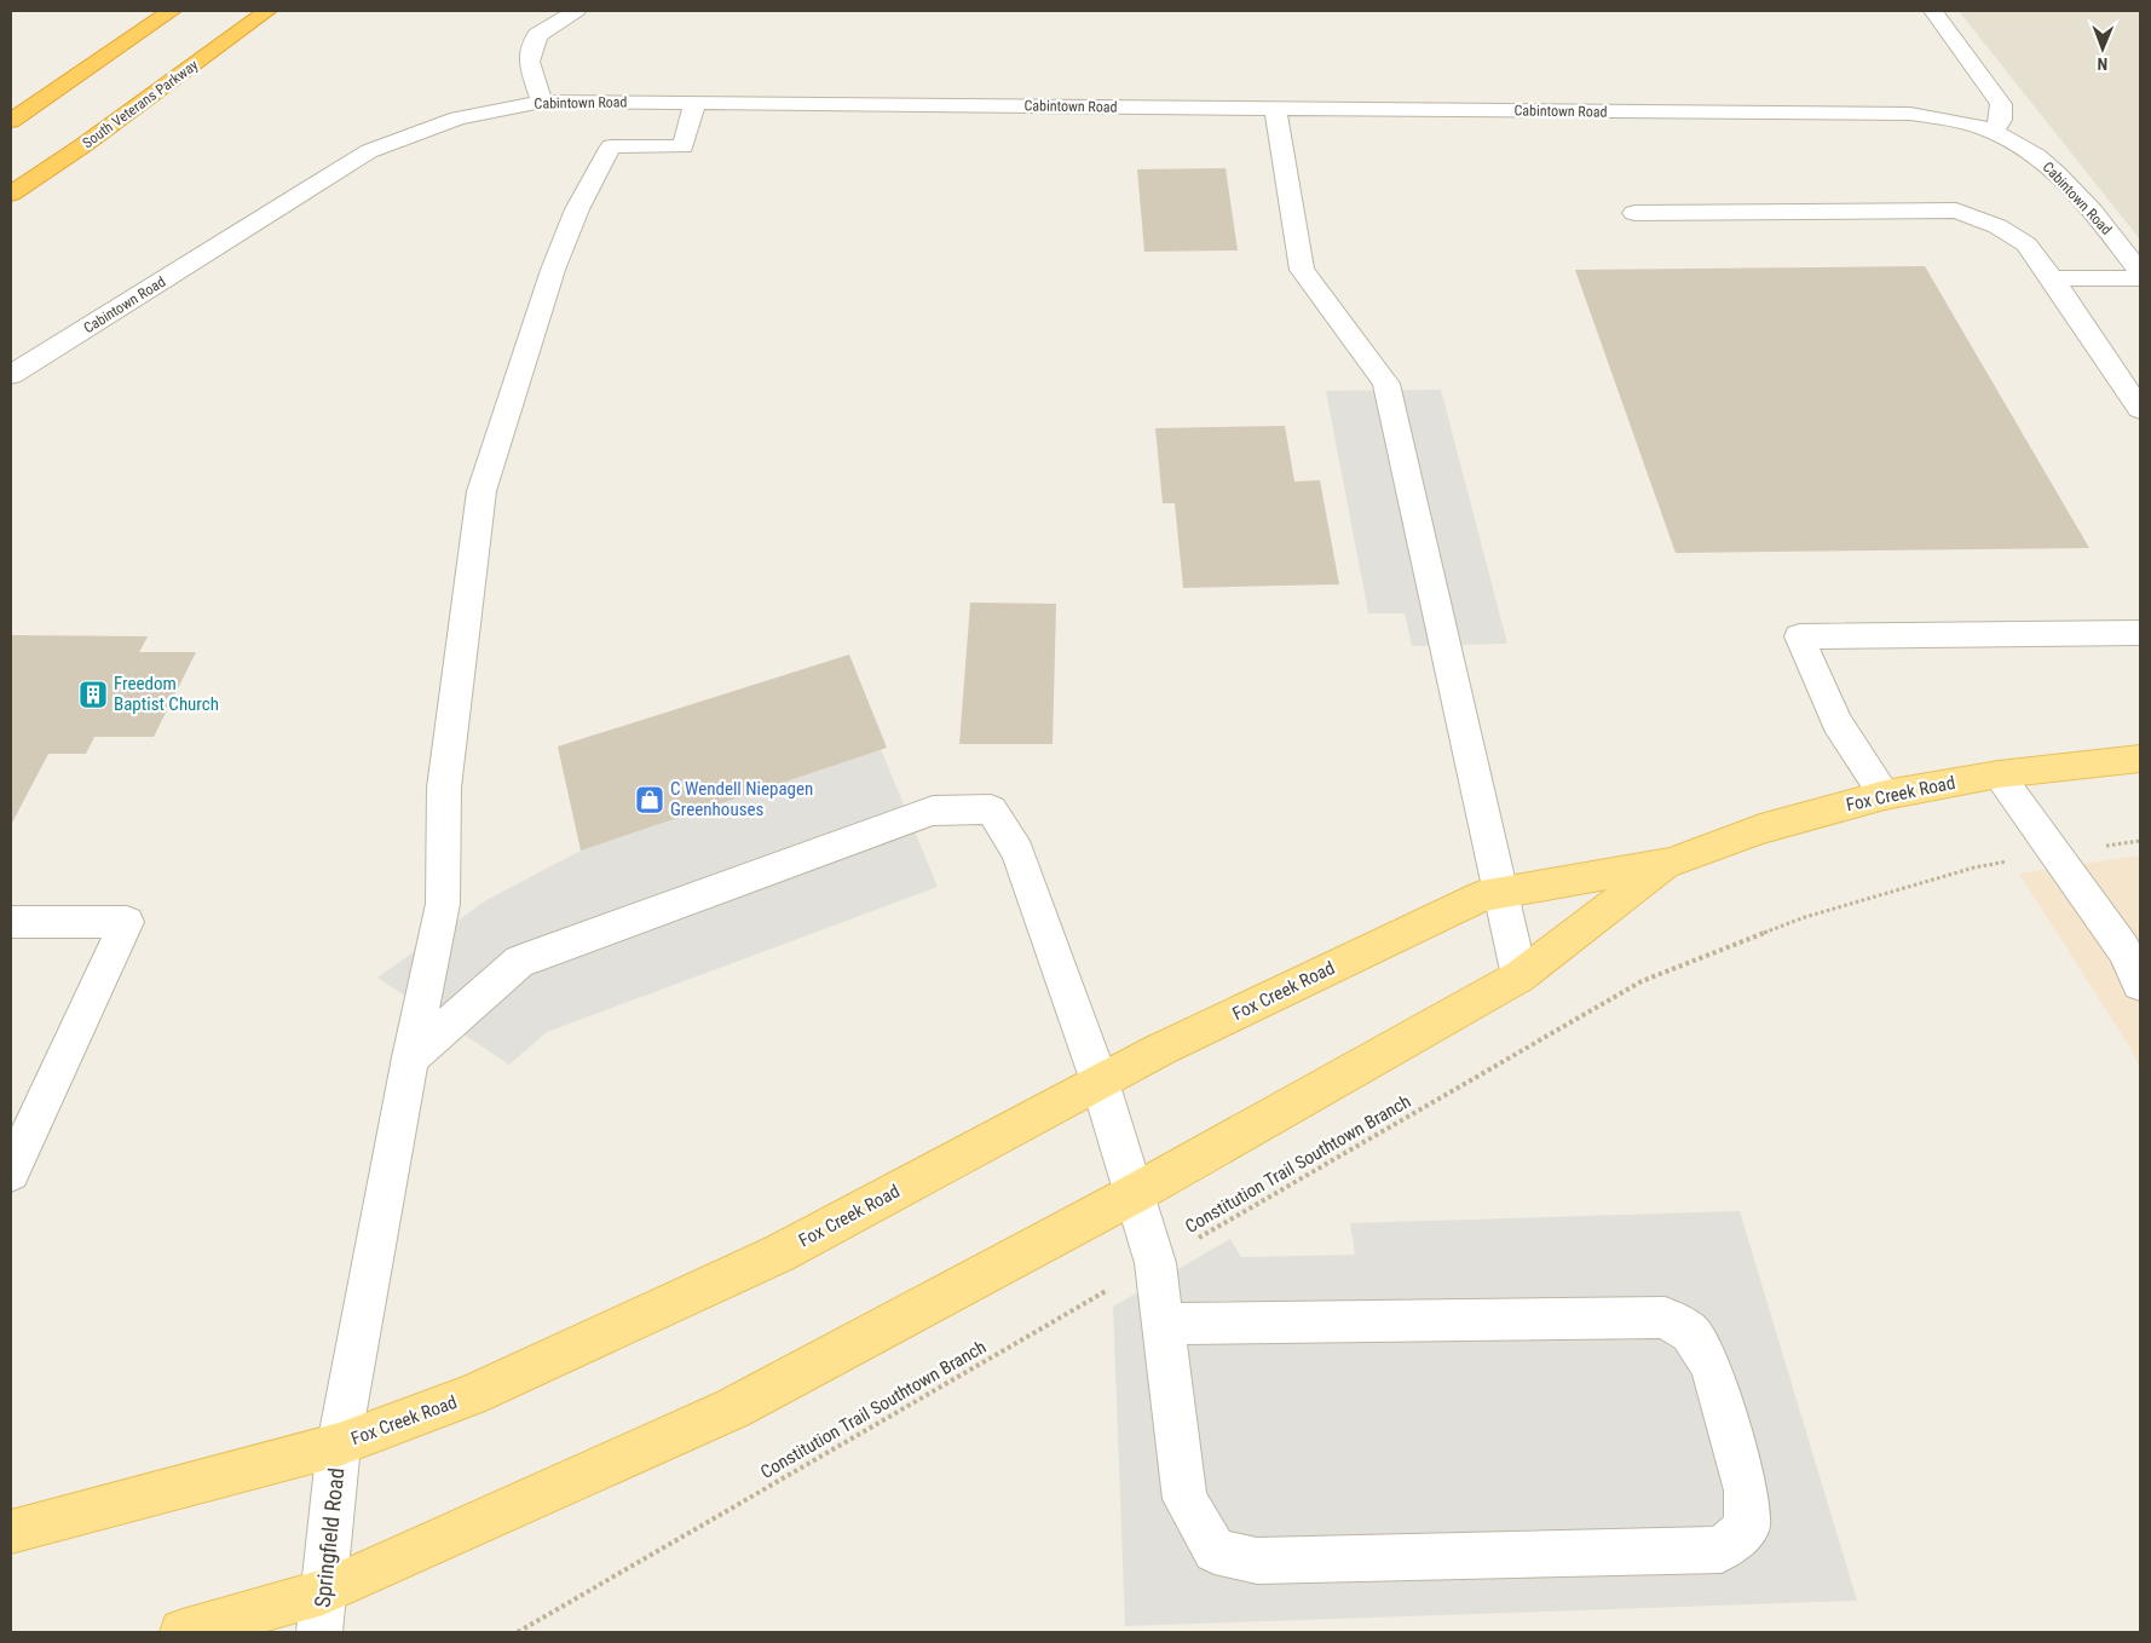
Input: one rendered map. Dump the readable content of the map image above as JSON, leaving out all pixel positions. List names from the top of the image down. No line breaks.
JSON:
{"streets":{"highway":["South Veterans Parkway"],"main road":["Fox Creek Road"],"street":["Cabintown Road","Springfield Road"],"path":["Constitution Trail Southtown Branch"]},"crossings":[["Cabintown Road","Springfield Road"],["Fox Creek Road","Springfield Road"]],"places":{"building":["Freedom Baptist Church"],"shop":["C Wendell Niepagen Greenhouses"]},"north":"bottom"}
